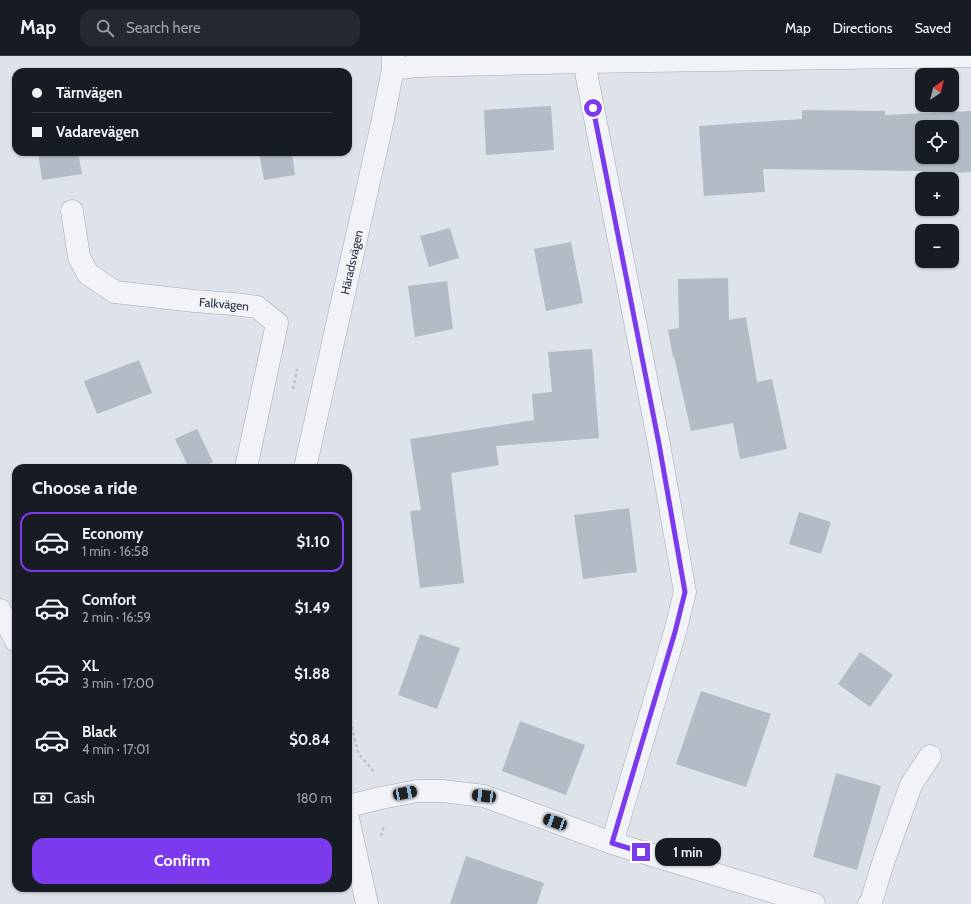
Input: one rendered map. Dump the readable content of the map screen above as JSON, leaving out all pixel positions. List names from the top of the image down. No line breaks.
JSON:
{"streets":{"street":["Häradsvägen","Falkvägen"]},"north":"top right","page":{"header":"Map","search":"Search here","nav":["Map","Directions","Saved"],"map_buttons":["+","−"],"banner":["Tärnvägen","Vadarevägen"],"heading":"Choose a ride","list":[{"name":"Economy","note":"1 min · 16:58","value":"$1.10"},{"name":"Comfort","note":"2 min · 16:59","value":"$1.49"},{"name":"XL","note":"3 min · 17:00","value":"$1.88"},{"name":"Black","note":"4 min · 17:01","value":"$0.84"}],"pay":["Cash","180 m"],"buttons":"Confirm","bubble":"1 min"}}
